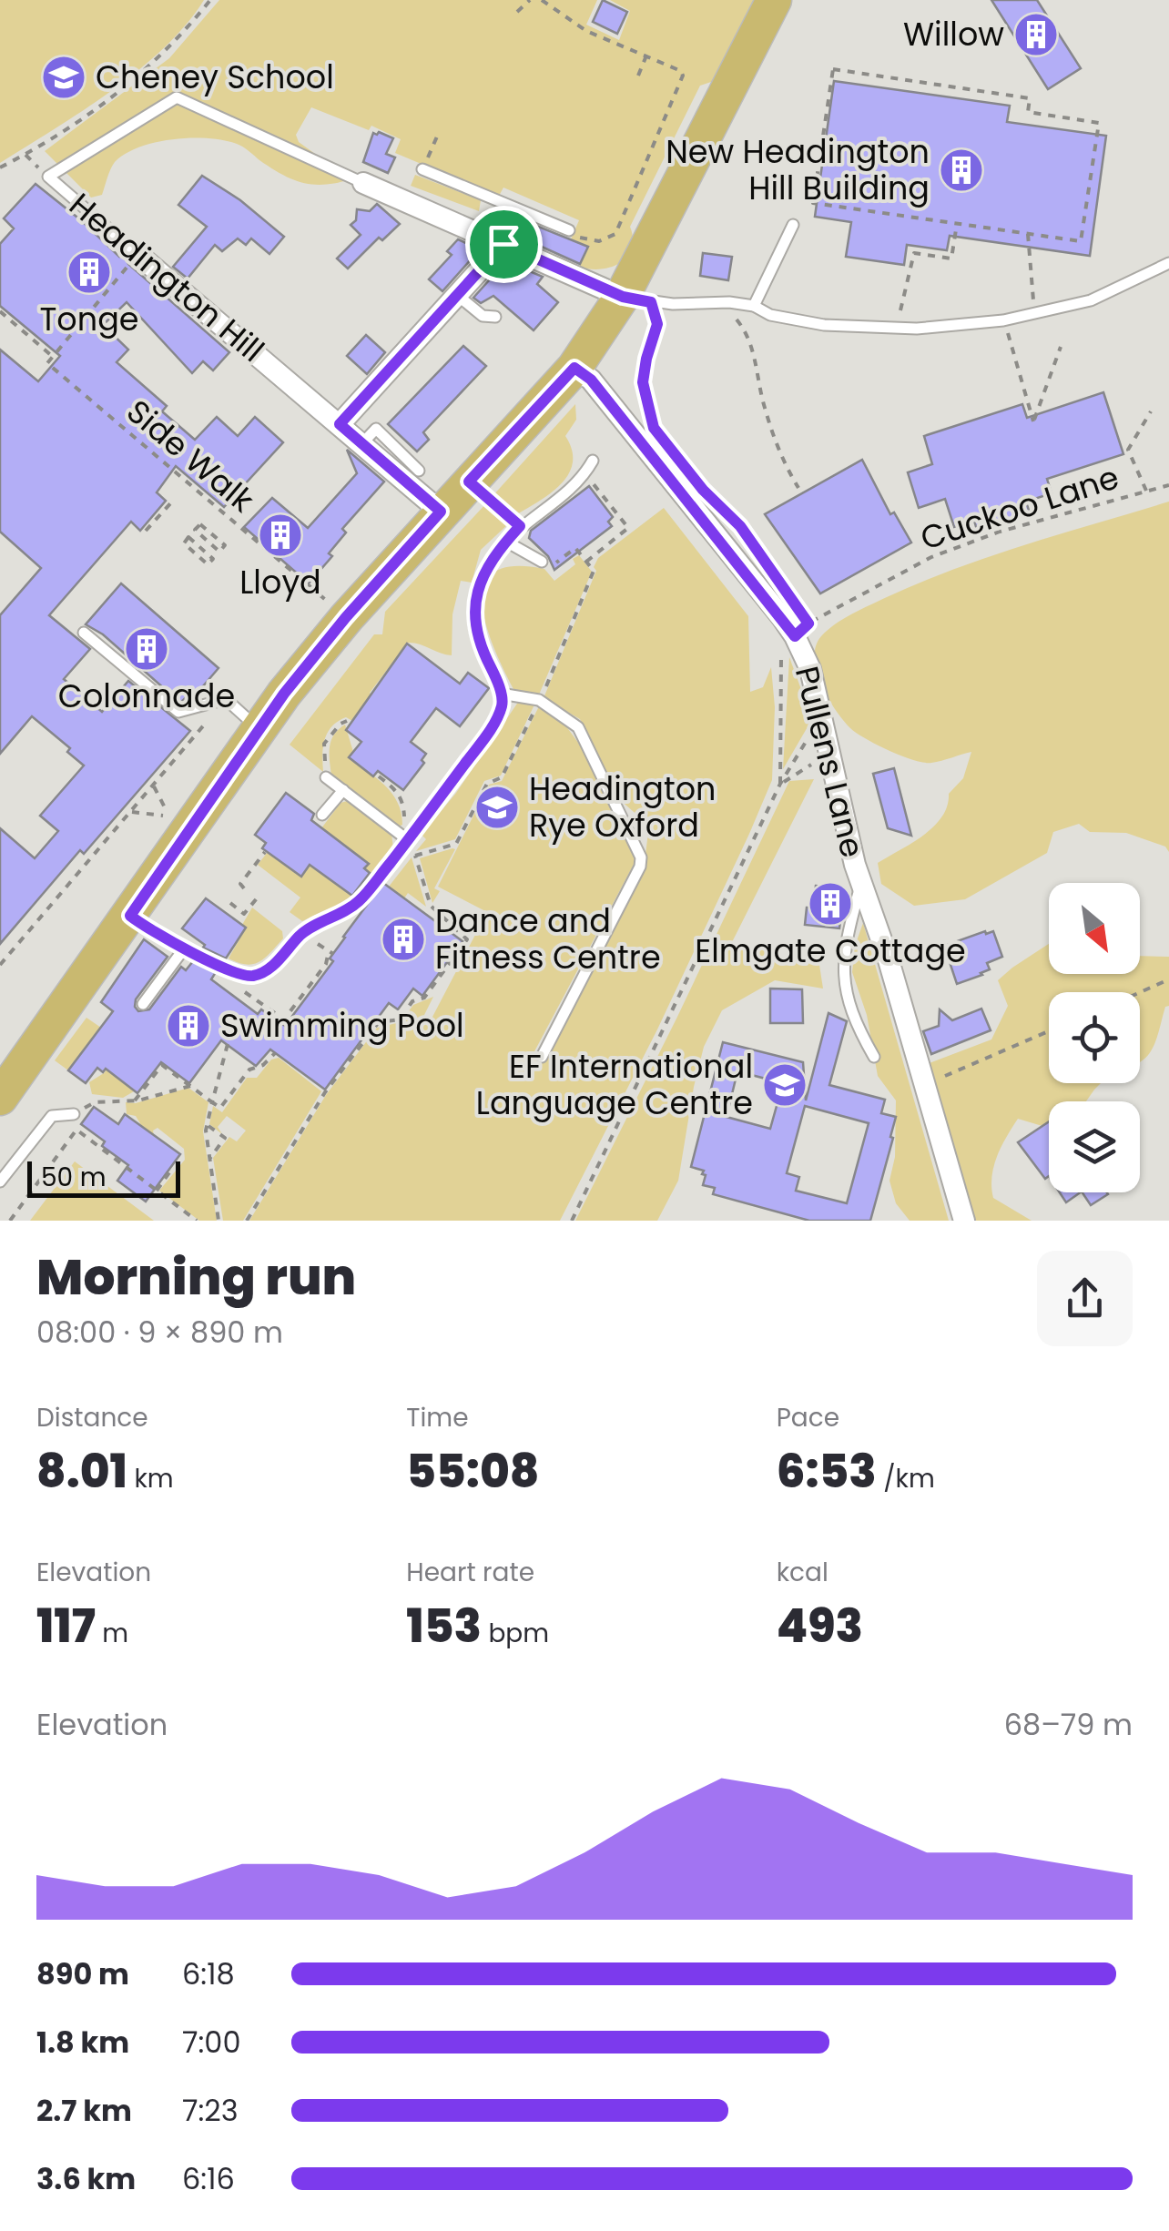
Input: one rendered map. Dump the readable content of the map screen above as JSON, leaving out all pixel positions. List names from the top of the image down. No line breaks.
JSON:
{"streets":{"street":["Headington Hill","Pullens Lane"],"path":["Side Walk","Cuckoo Lane"]},"crossings":[["Cuckoo Lane","Pullens Lane"]],"places":{"building":["Willow","New Headington Hill Building","Tonge","Lloyd","Colonnade","Elmgate Cottage","Dance and Fitness Centre","Swimming Pool"],"school or university":["Cheney School","Headington Rye Oxford","EF International Language Centre"]},"scale_bar":"50 m","north":"bottom right","page":{"scale":"50 m","heading":["Morning run","08:00 · 9 × 890 m"],"stats":[["Distance","8.01 km"],["Time","55:08"],["Pace","6:53 /km"],["Elevation","117 m"],["Heart rate","153 bpm"],["kcal","493"]],"chart":["Elevation","68–79 m"],"list":[{"name":"890 m","note":"6:18"},{"name":"1.8 km","note":"7:00"},{"name":"2.7 km","note":"7:23"},{"name":"3.6 km","note":"6:16"}]}}
